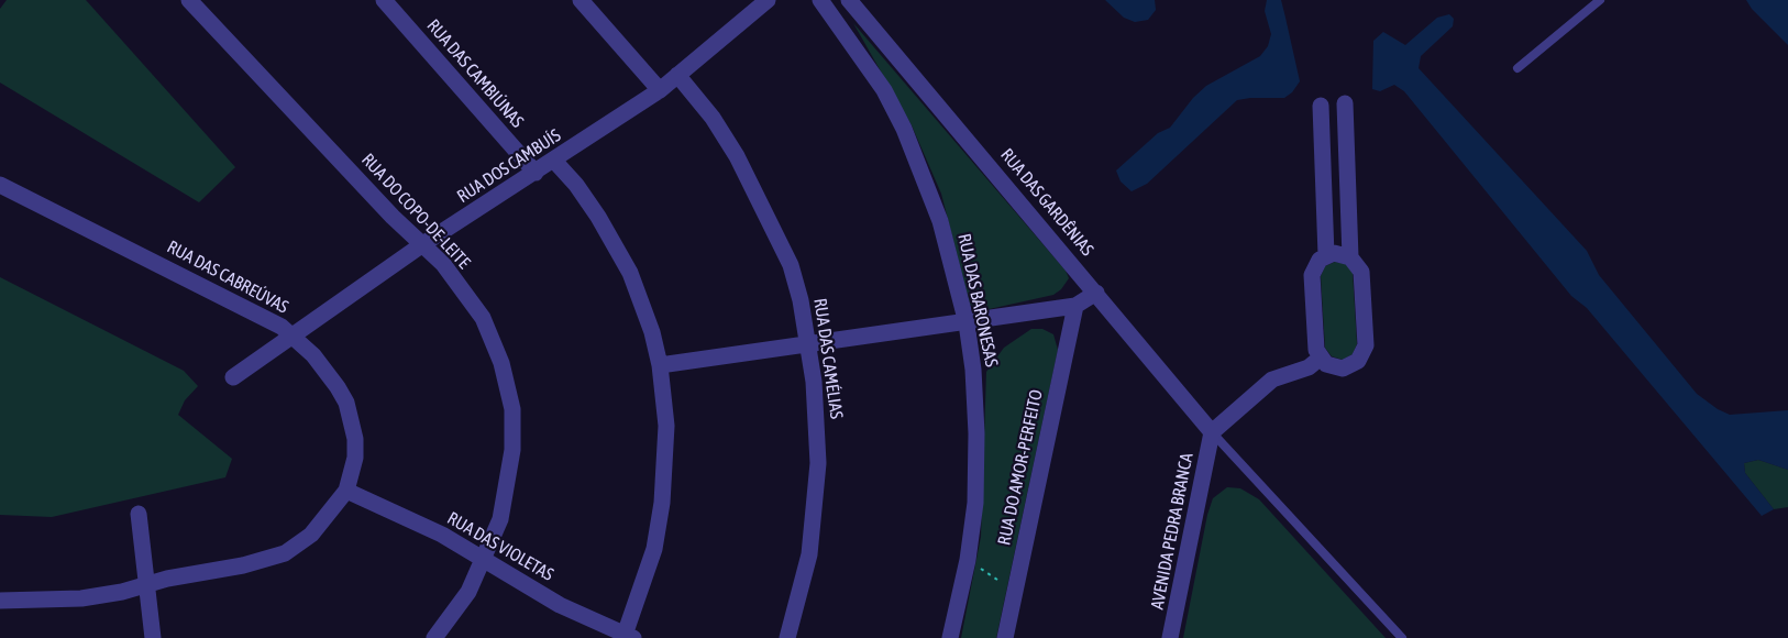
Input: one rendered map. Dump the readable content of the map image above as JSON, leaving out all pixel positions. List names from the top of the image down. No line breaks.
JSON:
{"streets":{"street":["RUA DAS CAMBIÚNAS","RUA DOS CAMBUÍS","RUA DAS GARDÊNIAS","RUA DO COPO-DE-LEITE","RUA DAS CABREÚVAS","RUA DAS BARONESAS","RUA DAS CAMÉLIAS","RUA DO AMOR-PERFEITO","AVENIDA PEDRA BRANCA","RUA DAS VIOLETAS"]},"crossings":[["RUA DAS CAMBIÚNAS","RUA DOS CAMBUÍS"],["RUA DOS CAMBUÍS","RUA DO COPO-DE-LEITE"],["RUA DOS CAMBUÍS","RUA DAS CABREÚVAS"],["RUA DOS CAMBUÍS","RUA DAS CAMÉLIAS"],["RUA DAS GARDÊNIAS","AVENIDA PEDRA BRANCA"],["RUA DO COPO-DE-LEITE","RUA DAS VIOLETAS"],["RUA DAS CABREÚVAS","RUA DAS VIOLETAS"]]}
